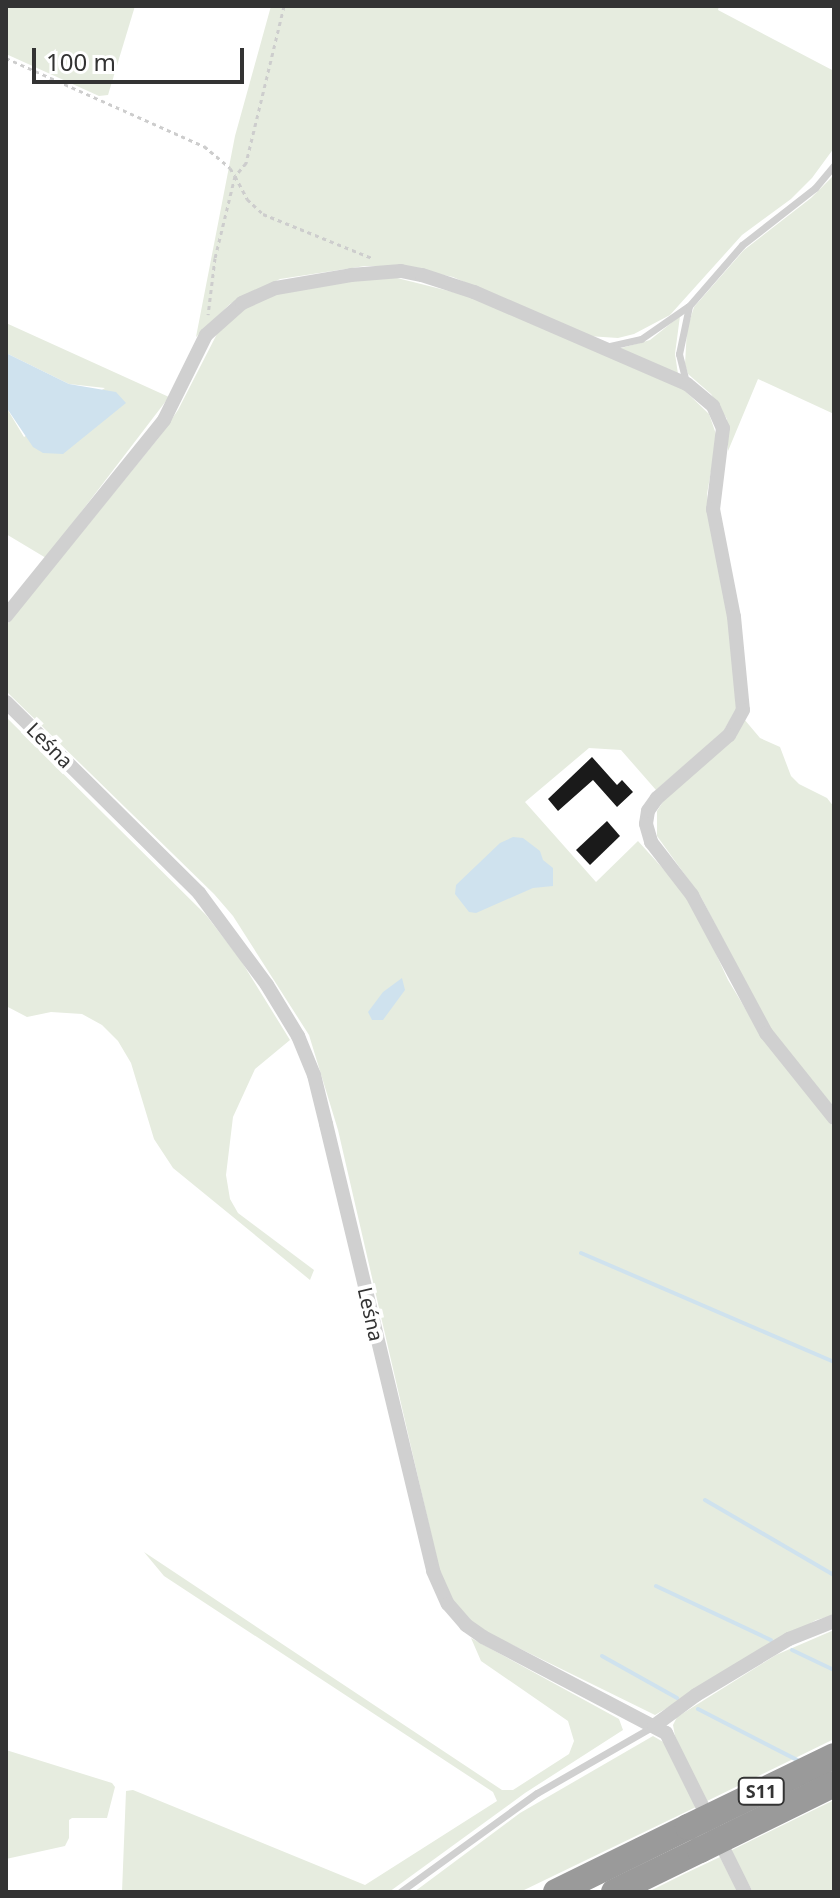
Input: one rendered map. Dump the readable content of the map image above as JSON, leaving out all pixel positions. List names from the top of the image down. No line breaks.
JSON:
{"streets":{"highway":["S11"],"street":["Leśna"]},"scale_bar":"100 m"}
